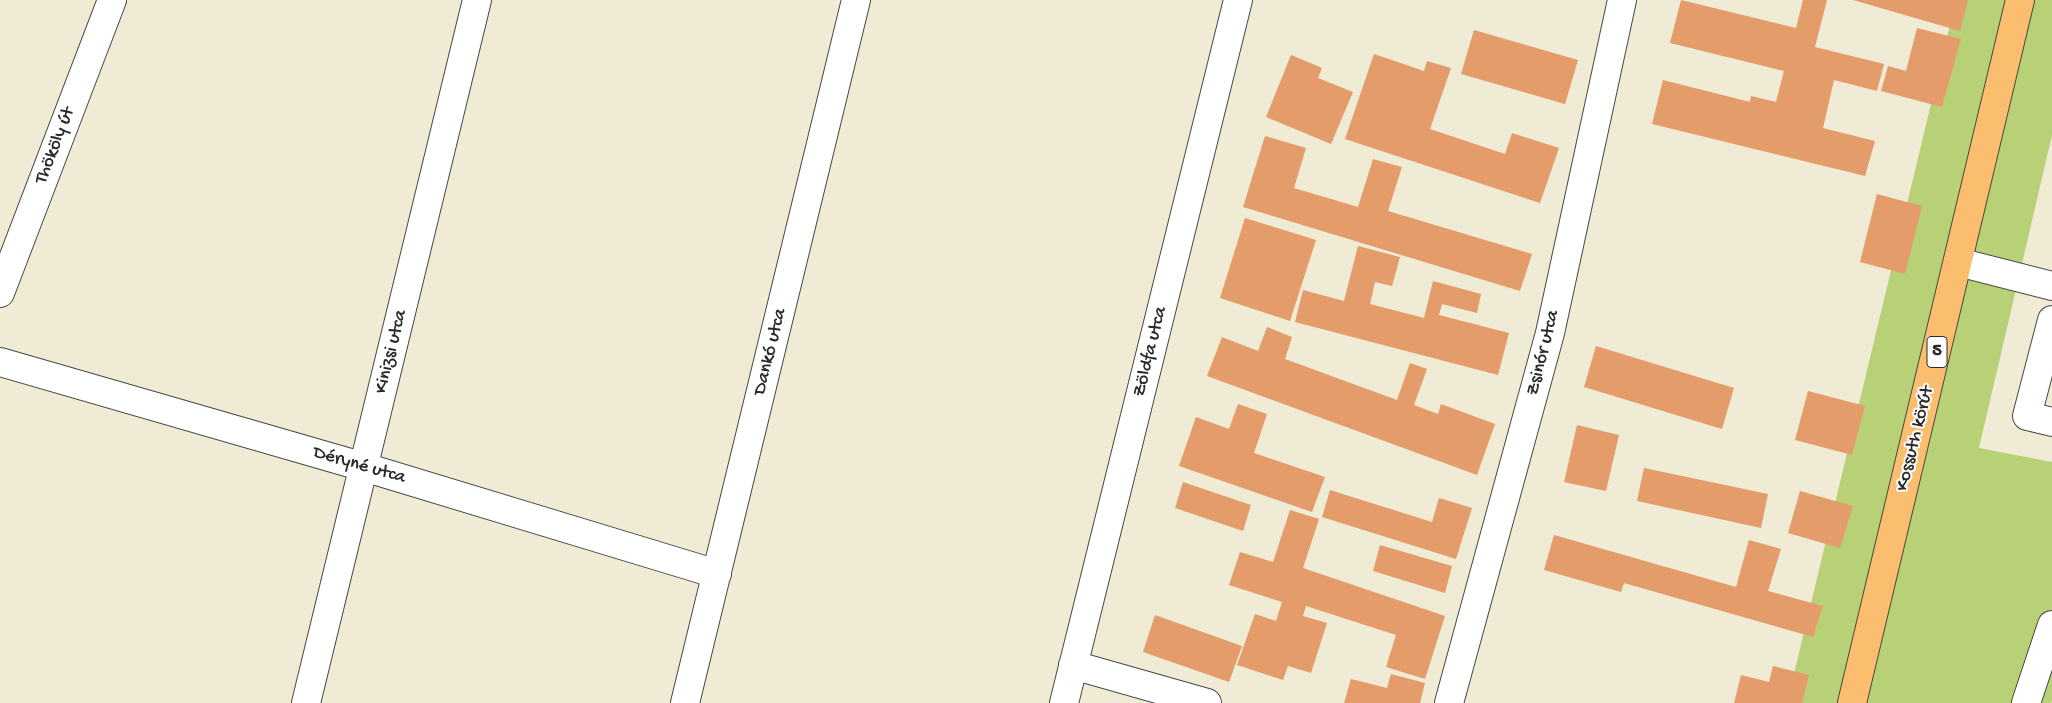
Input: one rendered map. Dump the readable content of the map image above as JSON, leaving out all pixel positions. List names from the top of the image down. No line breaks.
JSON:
{"streets":{"main road":["5","Kossuth körút"],"street":["Thököly út","Kinizsi utca","Dankó utca","Zöldfa utca","Zsinór utca","Déryné utca"]},"crossings":[["Kinizsi utca","Déryné utca"],["Dankó utca","Déryné utca"]]}
